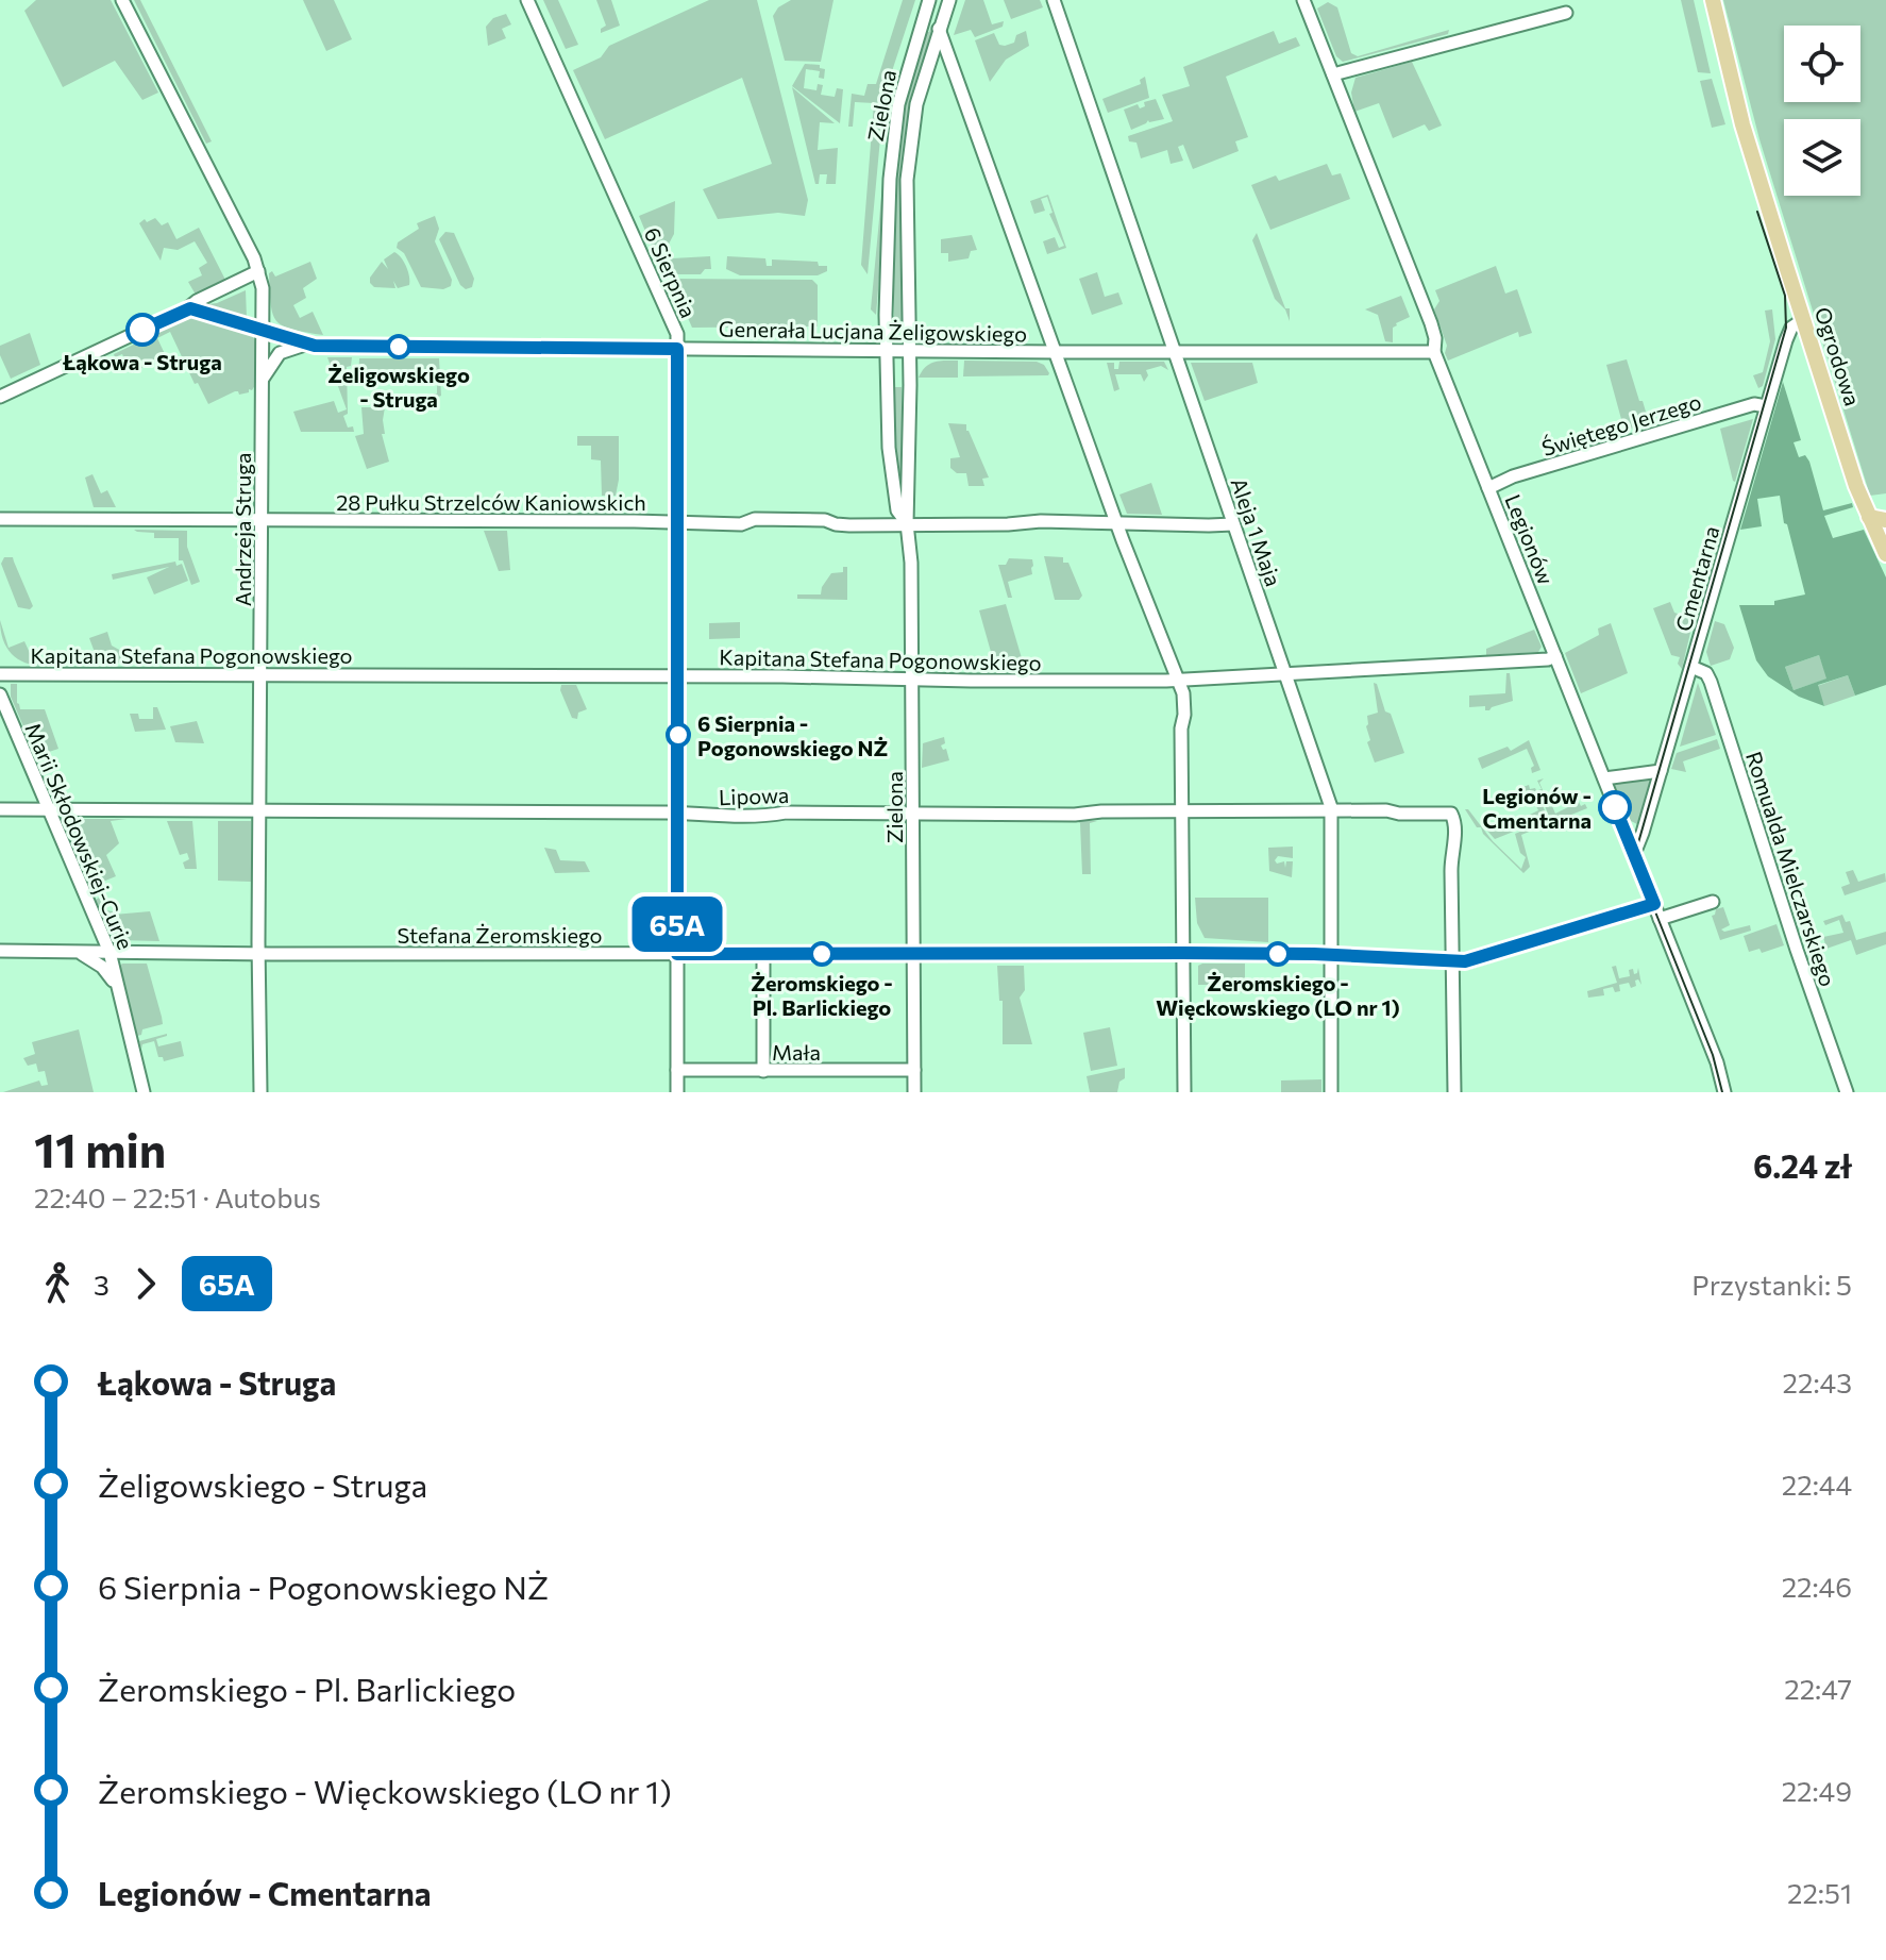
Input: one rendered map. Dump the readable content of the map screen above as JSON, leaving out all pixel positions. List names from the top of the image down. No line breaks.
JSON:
{"streets":{"main road":["Ogrodowa"],"street":["Zielona","6 Sierpnia","Generała Lucjana Żeligowskiego","Świętego Jerzego","28 Pułku Strzelców Kaniowskich","Andrzeja Struga","Aleja 1 Maja","Legionów","Cmentarna","Kapitana Stefana Pogonowskiego","Lipowa","Marii Skłodowskiej-Curie","Romualda Mielczarskiego","Stefana Żeromskiego","Mała"]},"crossings":[["Zielona","Generała Lucjana Żeligowskiego"],["Zielona","28 Pułku Strzelców Kaniowskich"],["Zielona","Kapitana Stefana Pogonowskiego"],["Zielona","Lipowa"],["Zielona","Stefana Żeromskiego"],["Zielona","Mała"],["6 Sierpnia","Generała Lucjana Żeligowskiego"],["6 Sierpnia","28 Pułku Strzelców Kaniowskich"],["6 Sierpnia","Kapitana Stefana Pogonowskiego"],["6 Sierpnia","Lipowa"],["6 Sierpnia","Stefana Żeromskiego"],["6 Sierpnia","Mała"],["Generała Lucjana Żeligowskiego","Andrzeja Struga"],["Generała Lucjana Żeligowskiego","Aleja 1 Maja"],["Generała Lucjana Żeligowskiego","Legionów"],["Ogrodowa","Cmentarna"],["Świętego Jerzego","Legionów"],["Świętego Jerzego","Cmentarna"],["28 Pułku Strzelców Kaniowskich","Andrzeja Struga"],["28 Pułku Strzelców Kaniowskich","Aleja 1 Maja"],["Andrzeja Struga","Kapitana Stefana Pogonowskiego"],["Andrzeja Struga","Lipowa"],["Andrzeja Struga","Stefana Żeromskiego"],["Aleja 1 Maja","Kapitana Stefana Pogonowskiego"],["Aleja 1 Maja","Lipowa"],["Aleja 1 Maja","Stefana Żeromskiego"],["Legionów","Cmentarna"],["Legionów","Kapitana Stefana Pogonowskiego"],["Legionów","Stefana Żeromskiego"],["Cmentarna","Romualda Mielczarskiego"],["Lipowa","Marii Skłodowskiej-Curie"],["Lipowa","Stefana Żeromskiego"],["Marii Skłodowskiej-Curie","Stefana Żeromskiego"]],"places":["Łąkowa - Struga","Żeligowskiego - Struga","6 Sierpnia - Pogonowskiego NŻ","Legionów - Cmentarna","Żeromskiego - Pl. Barlickiego","Żeromskiego - Więckowskiego (LO nr 1)"],"lines":["bus line 65A"],"page":{"on_map":"65A","heading":["11 min","22:40 – 22:51 · Autobus","6.24 zł"],"legs":["3","65A","Przystanki: 5"],"list":[{"name":"Łąkowa - Struga","value":"22:43"},{"name":"Żeligowskiego - Struga","value":"22:44"},{"name":"6 Sierpnia - Pogonowskiego NŻ","value":"22:46"},{"name":"Żeromskiego - Pl. Barlickiego","value":"22:47"},{"name":"Żeromskiego - Więckowskiego (LO nr 1)","value":"22:49"},{"name":"Legionów - Cmentarna","value":"22:51"}]}}
